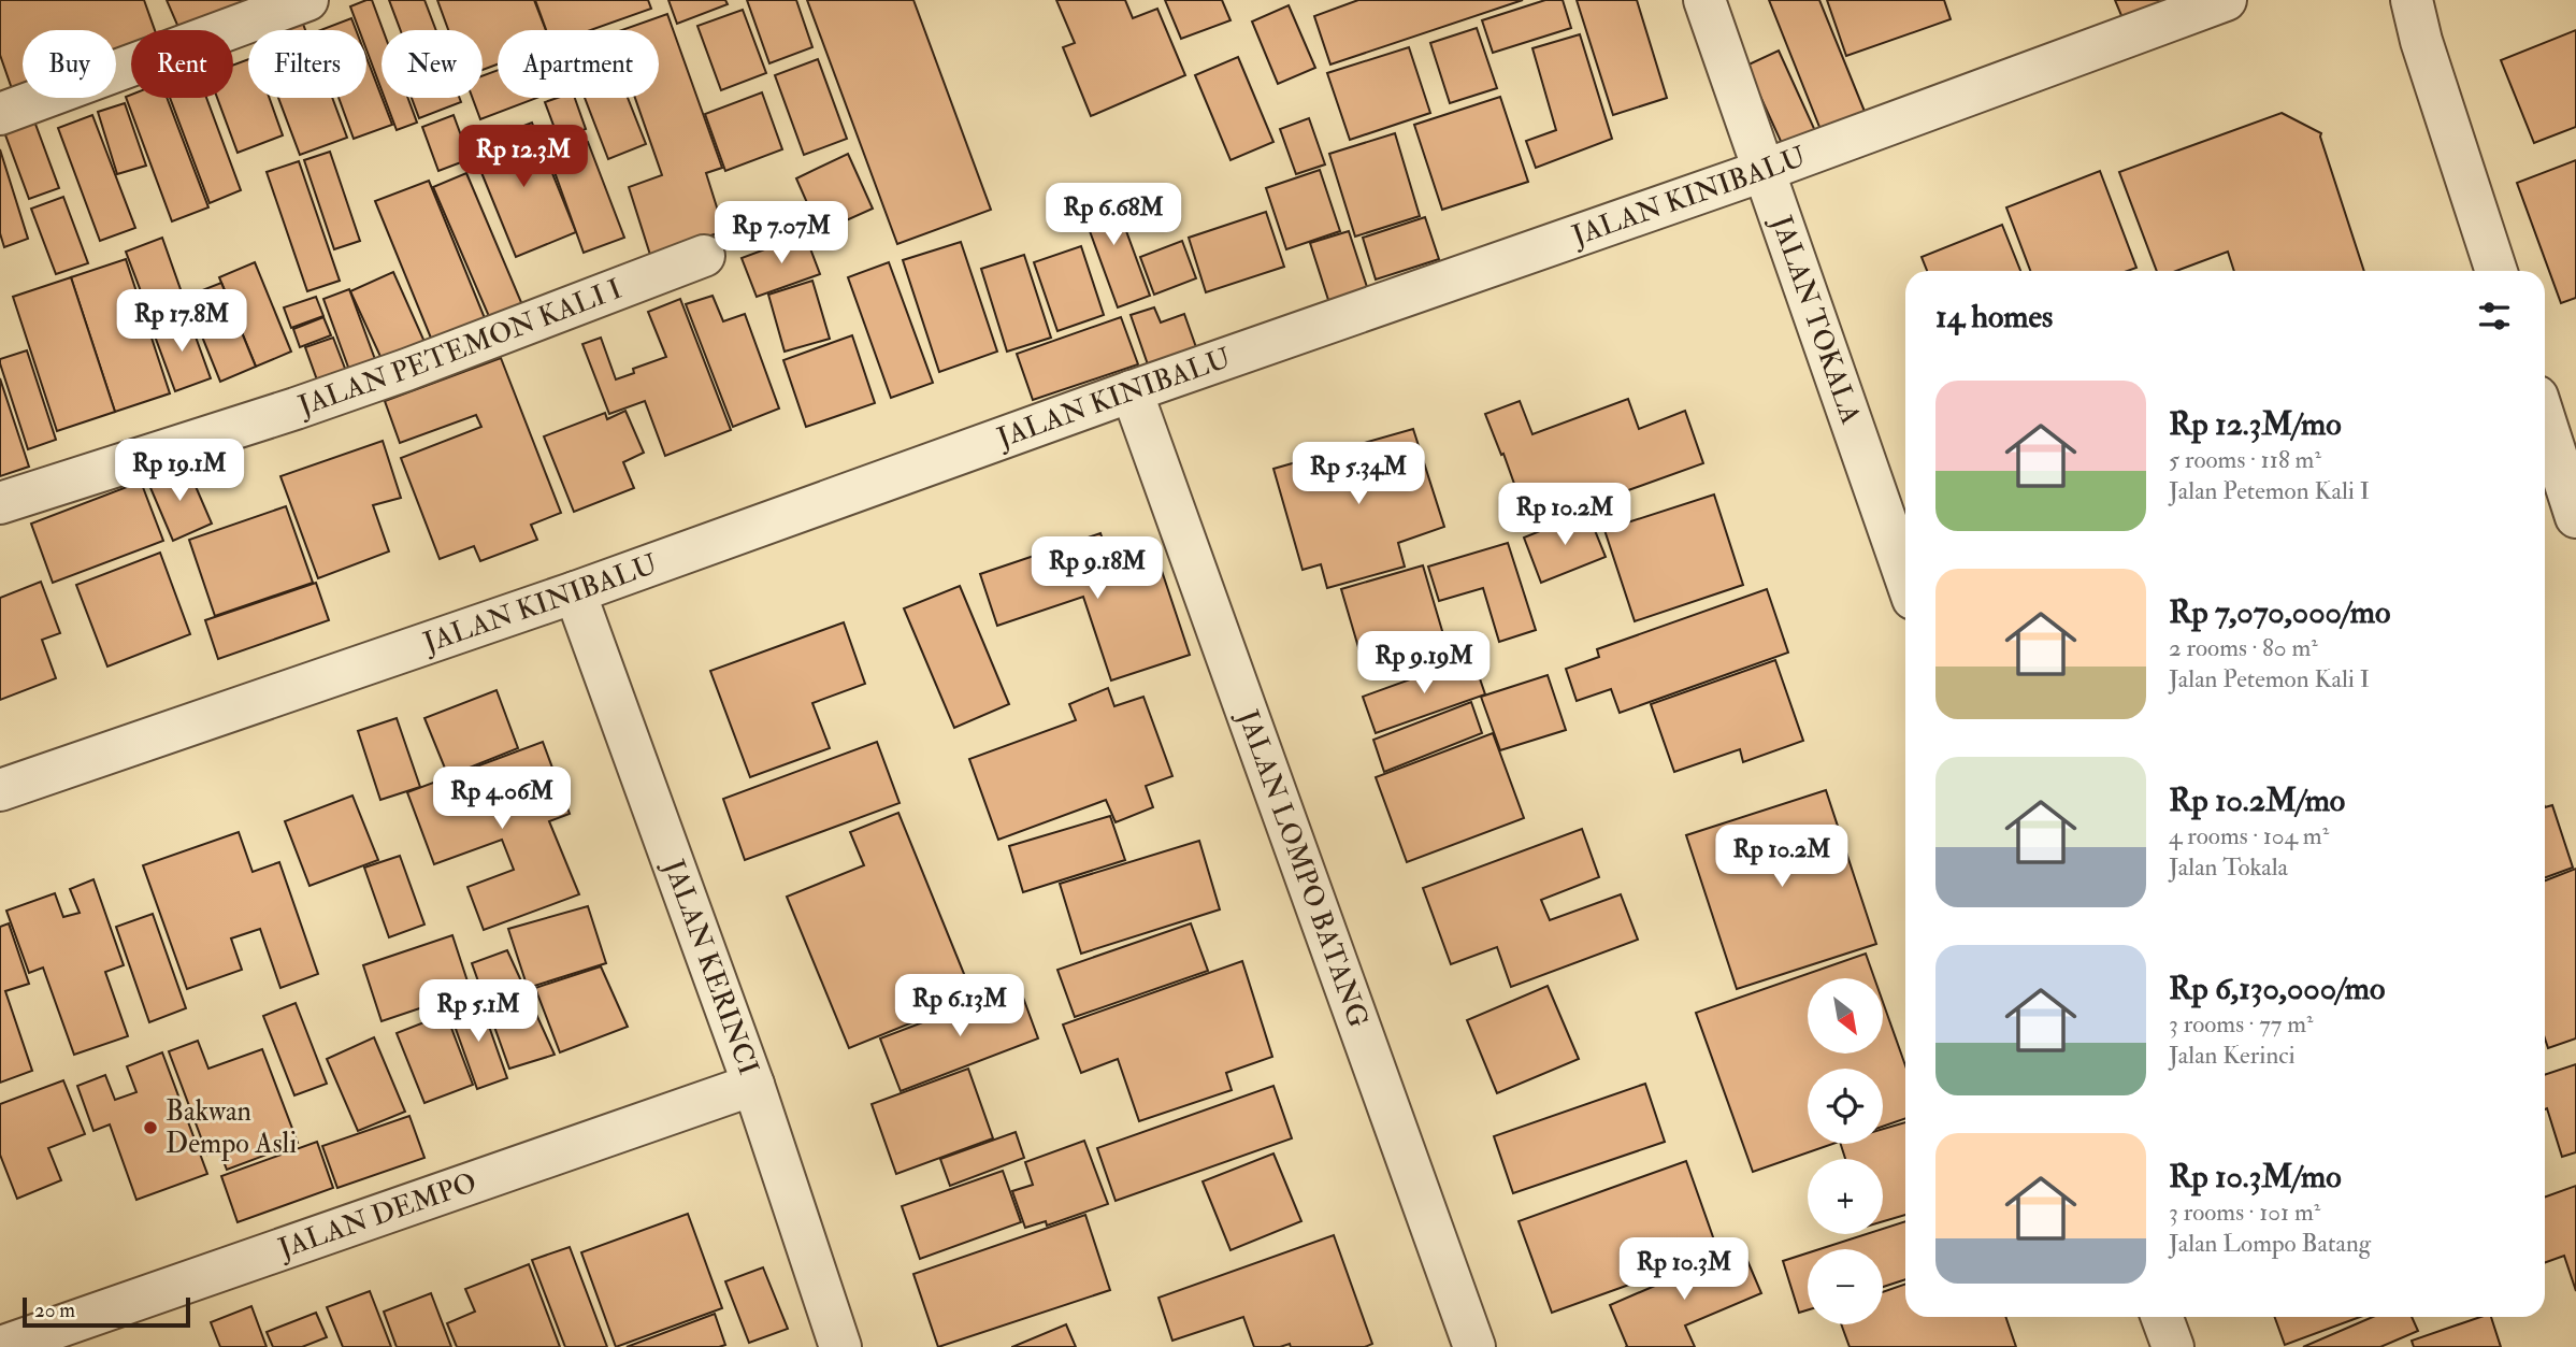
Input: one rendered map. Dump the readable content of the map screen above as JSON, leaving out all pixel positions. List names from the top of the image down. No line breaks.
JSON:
{"streets":{"street":["JALAN KINIBALU","JALAN TOKALA","JALAN PETEMON KALI I","JALAN LOMPO BATANG","JALAN KERINCI","JALAN DEMPO"]},"crossings":[["JALAN KINIBALU","JALAN TOKALA"],["JALAN KINIBALU","JALAN LOMPO BATANG"],["JALAN KINIBALU","JALAN KERINCI"],["JALAN KERINCI","JALAN DEMPO"]],"places":["Bakwan Dempo Asli"],"scale_bar":"20 m","north":"bottom right","page":{"chip":["Buy","Rent","Filters","New","Apartment"],"price":["Rp 12.3M","Rp 6.68M","Rp 7.07M","Rp 17.8M","Rp 19.1M","Rp 5.34M","Rp 10.2M","Rp 9.18M","Rp 9.19M","Rp 4.06M","Rp 10.2M","Rp 6.13M","Rp 5.1M","Rp 10.3M"],"heading":"14 homes","list":[{"name":"Rp 12.3M/mo","note":"5 rooms · 118 m² · Jalan Petemon Kali I"},{"name":"Rp 7,070,000/mo","note":"2 rooms · 80 m² · Jalan Petemon Kali I"},{"name":"Rp 10.2M/mo","note":"4 rooms · 104 m² · Jalan Tokala"},{"name":"Rp 6,130,000/mo","note":"3 rooms · 77 m² · Jalan Kerinci"},{"name":"Rp 10.3M/mo","note":"3 rooms · 101 m² · Jalan Lompo Batang"}],"map_buttons":["+","−"],"scale":"20 m"}}
